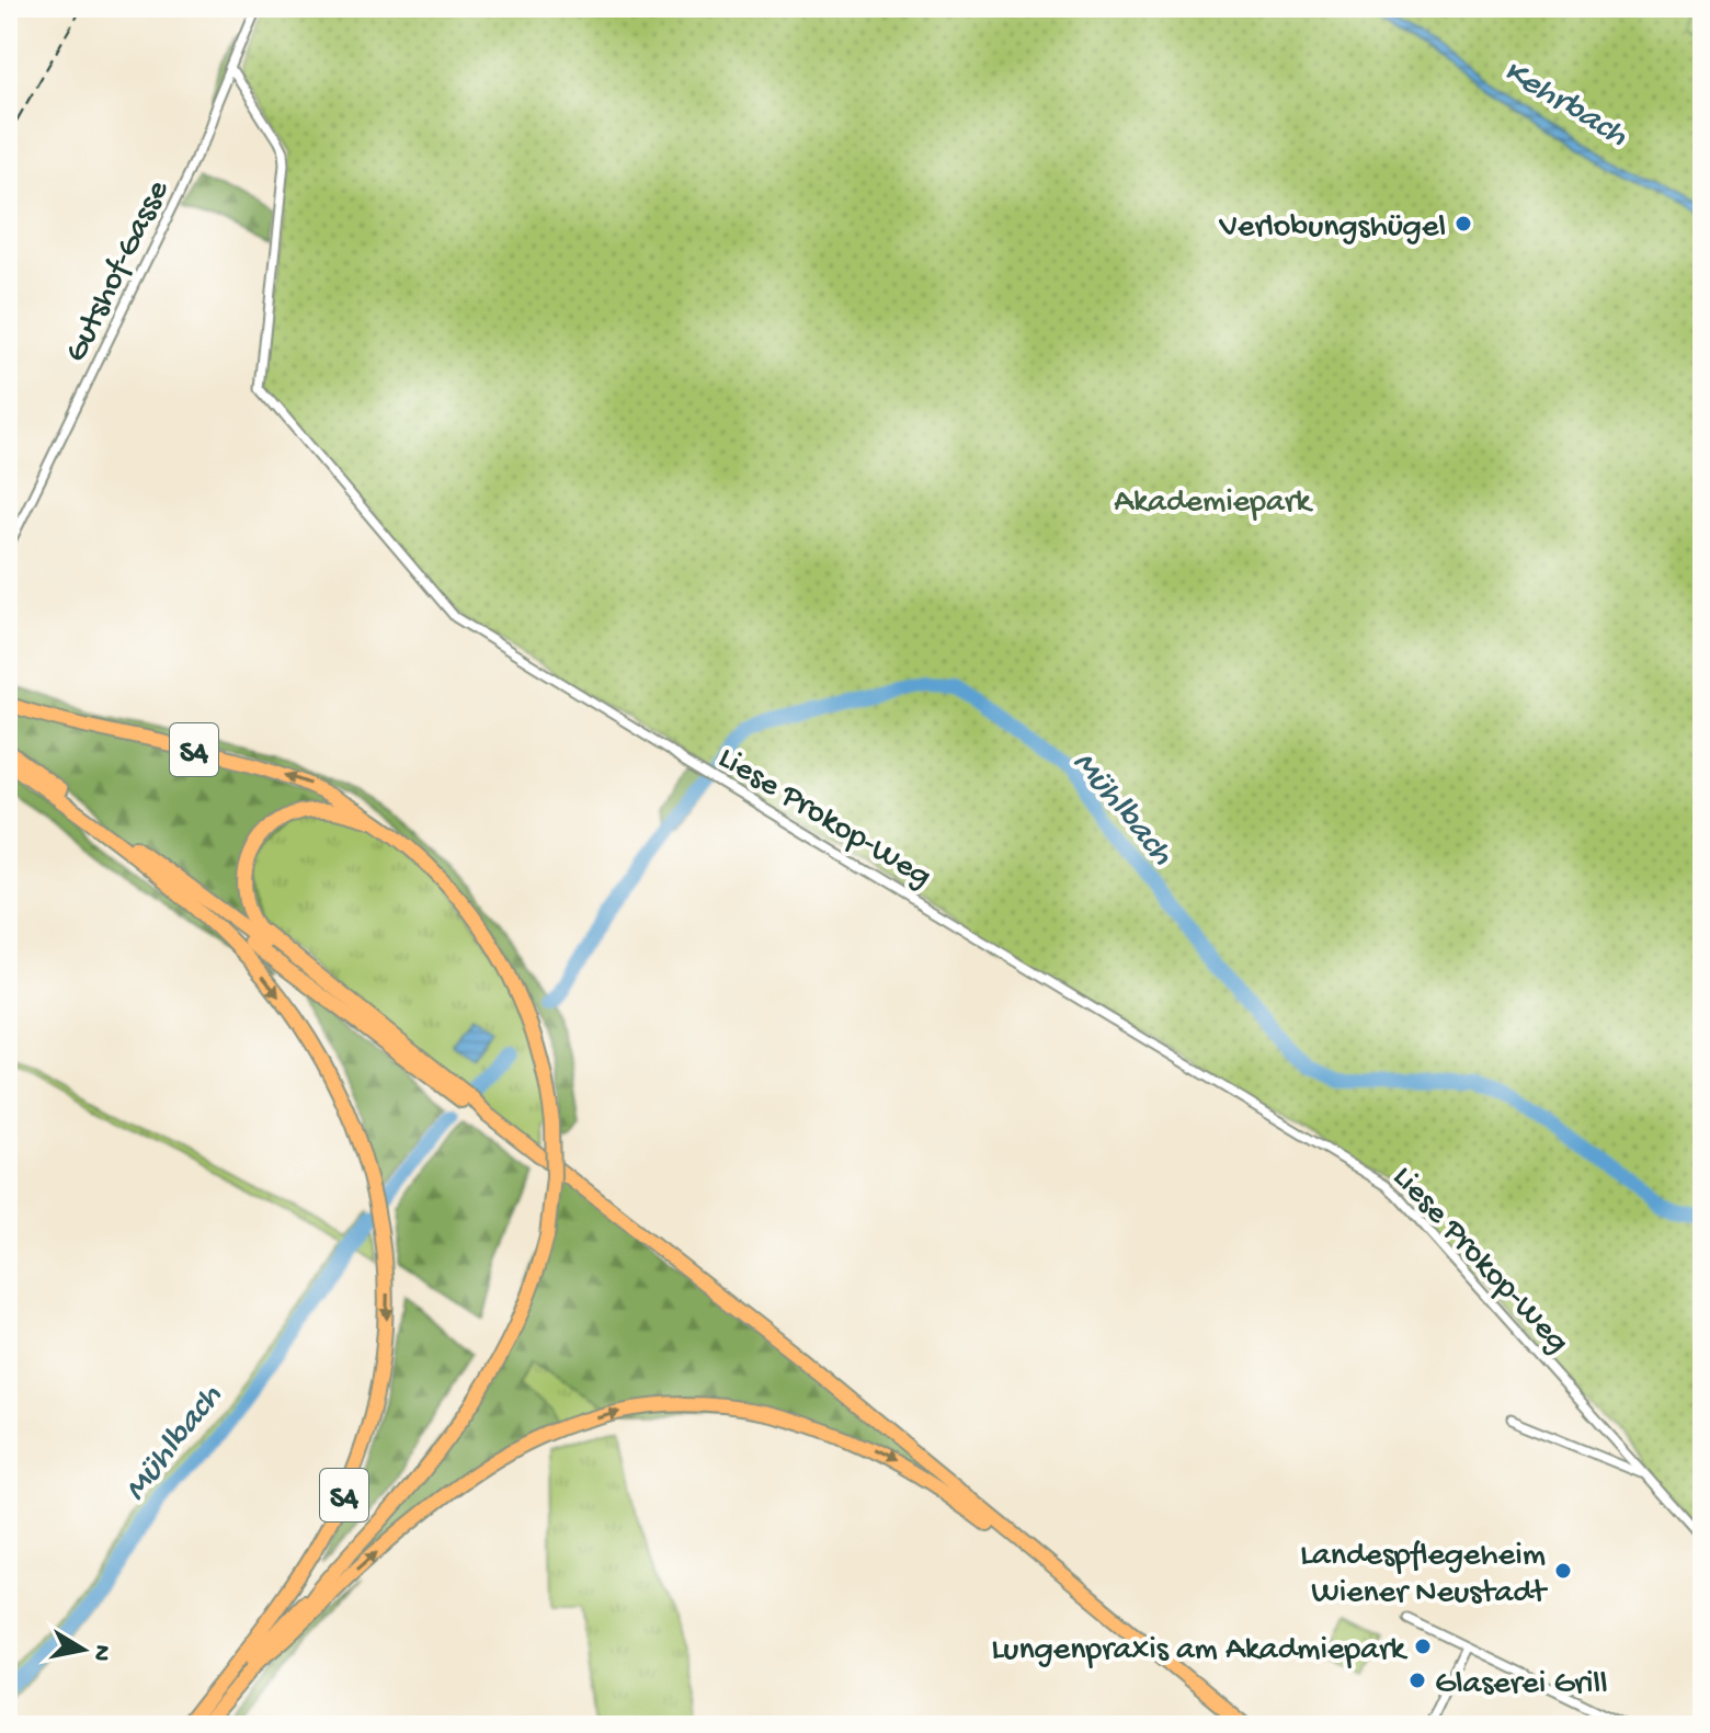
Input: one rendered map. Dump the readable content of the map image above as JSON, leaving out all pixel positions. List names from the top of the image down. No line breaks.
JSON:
{"streets":{"highway":["S4"],"street":["Gutshof-Gasse","Liese Prokop-Weg"]},"crossings":[["Gutshof-Gasse","Liese Prokop-Weg"]],"water":["Kehrbach","Mühlbach"],"parks":["Akademiepark"],"places":["Verlobungshügel","Landespflegeheim Wiener Neustadt","Lungenpraxis am Akadmiepark","Glaserei Grill"],"north":"right"}
